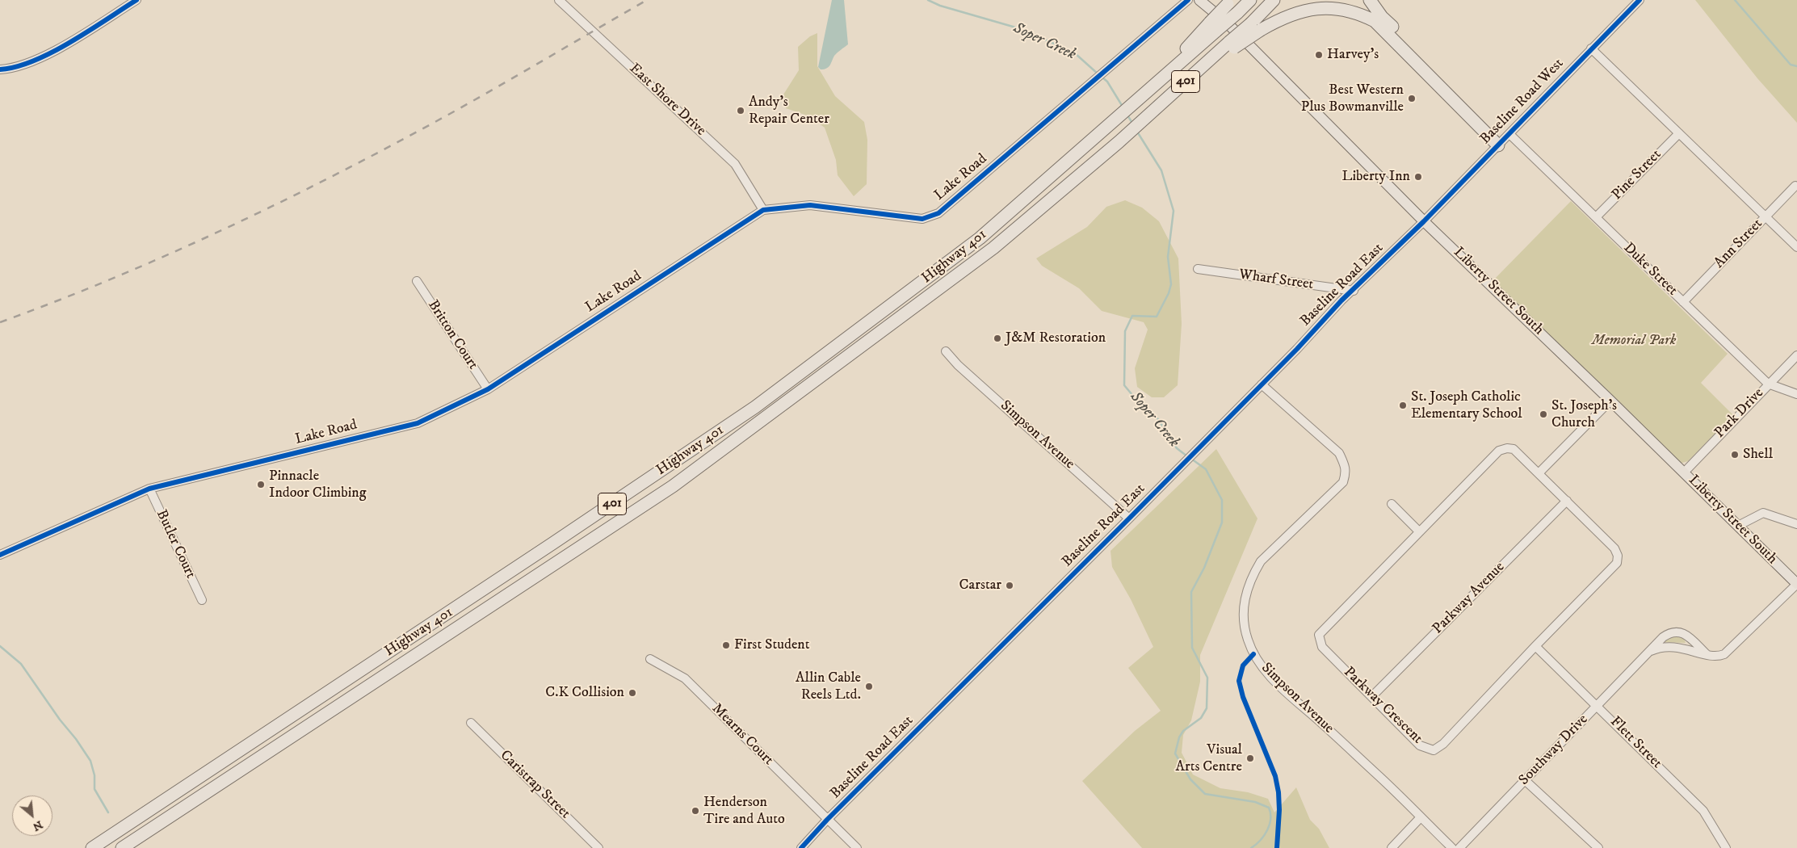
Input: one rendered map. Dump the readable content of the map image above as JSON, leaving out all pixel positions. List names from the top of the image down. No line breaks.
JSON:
{"streets":{"highway":["401","Highway 401"],"main road":["Liberty Street South"],"street":["East Shore Drive","Baseline Road West","Pine Street","Lake Road","Ann Street","Duke Street","Wharf Street","Baseline Road East","Britton Court","Park Drive","Simpson Avenue","Butler Court","Parkway Avenue","Parkway Crescent","Mearns Court","Flett Street","Southway Drive","Caristrap Street"]},"crossings":[["East Shore Drive","Lake Road"],["Baseline Road West","Duke Street"],["Baseline Road West","Baseline Road East"],["Baseline Road West","Liberty Street South"],["Pine Street","Duke Street"],["Lake Road","Britton Court"],["Lake Road","Butler Court"],["Ann Street","Duke Street"],["Duke Street","Park Drive"],["Wharf Street","Baseline Road East"],["Baseline Road East","Liberty Street South"],["Baseline Road East","Simpson Avenue"],["Baseline Road East","Mearns Court"],["Liberty Street South","Park Drive"],["Parkway Avenue","Parkway Crescent"],["Parkway Crescent","Flett Street"],["Flett Street","Southway Drive"]],"water":["Soper Creek"],"parks":["Memorial Park"],"places":["Harvey's","Best Western Plus Bowmanville","Andy's Repair Center","Liberty Inn","J&M Restoration","St. Joseph Catholic Elementary School","St. Joseph's Church","Shell","Pinnacle Indoor Climbing","Carstar","First Student","Allin Cable Reels Ltd.","C.K Collision","Visual Arts Centre","Henderson Tire and Auto"],"north":"bottom right"}
